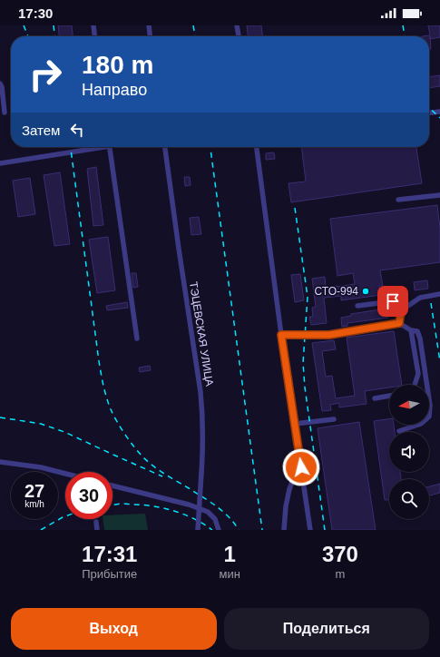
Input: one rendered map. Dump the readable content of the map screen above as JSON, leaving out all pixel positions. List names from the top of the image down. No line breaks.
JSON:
{"streets":{"street":["ТЭЦЕВСКАЯ УЛИЦА"]},"places":["СТО-994"],"north":"left","page":{"status":"17:30","turn":["180 m","Направо"],"then":"Затем","speed":"27 km/h","limit":"30","eta":["17:31","Прибытие","1","мин","370","m"],"buttons":["Выход","Поделиться"]}}
